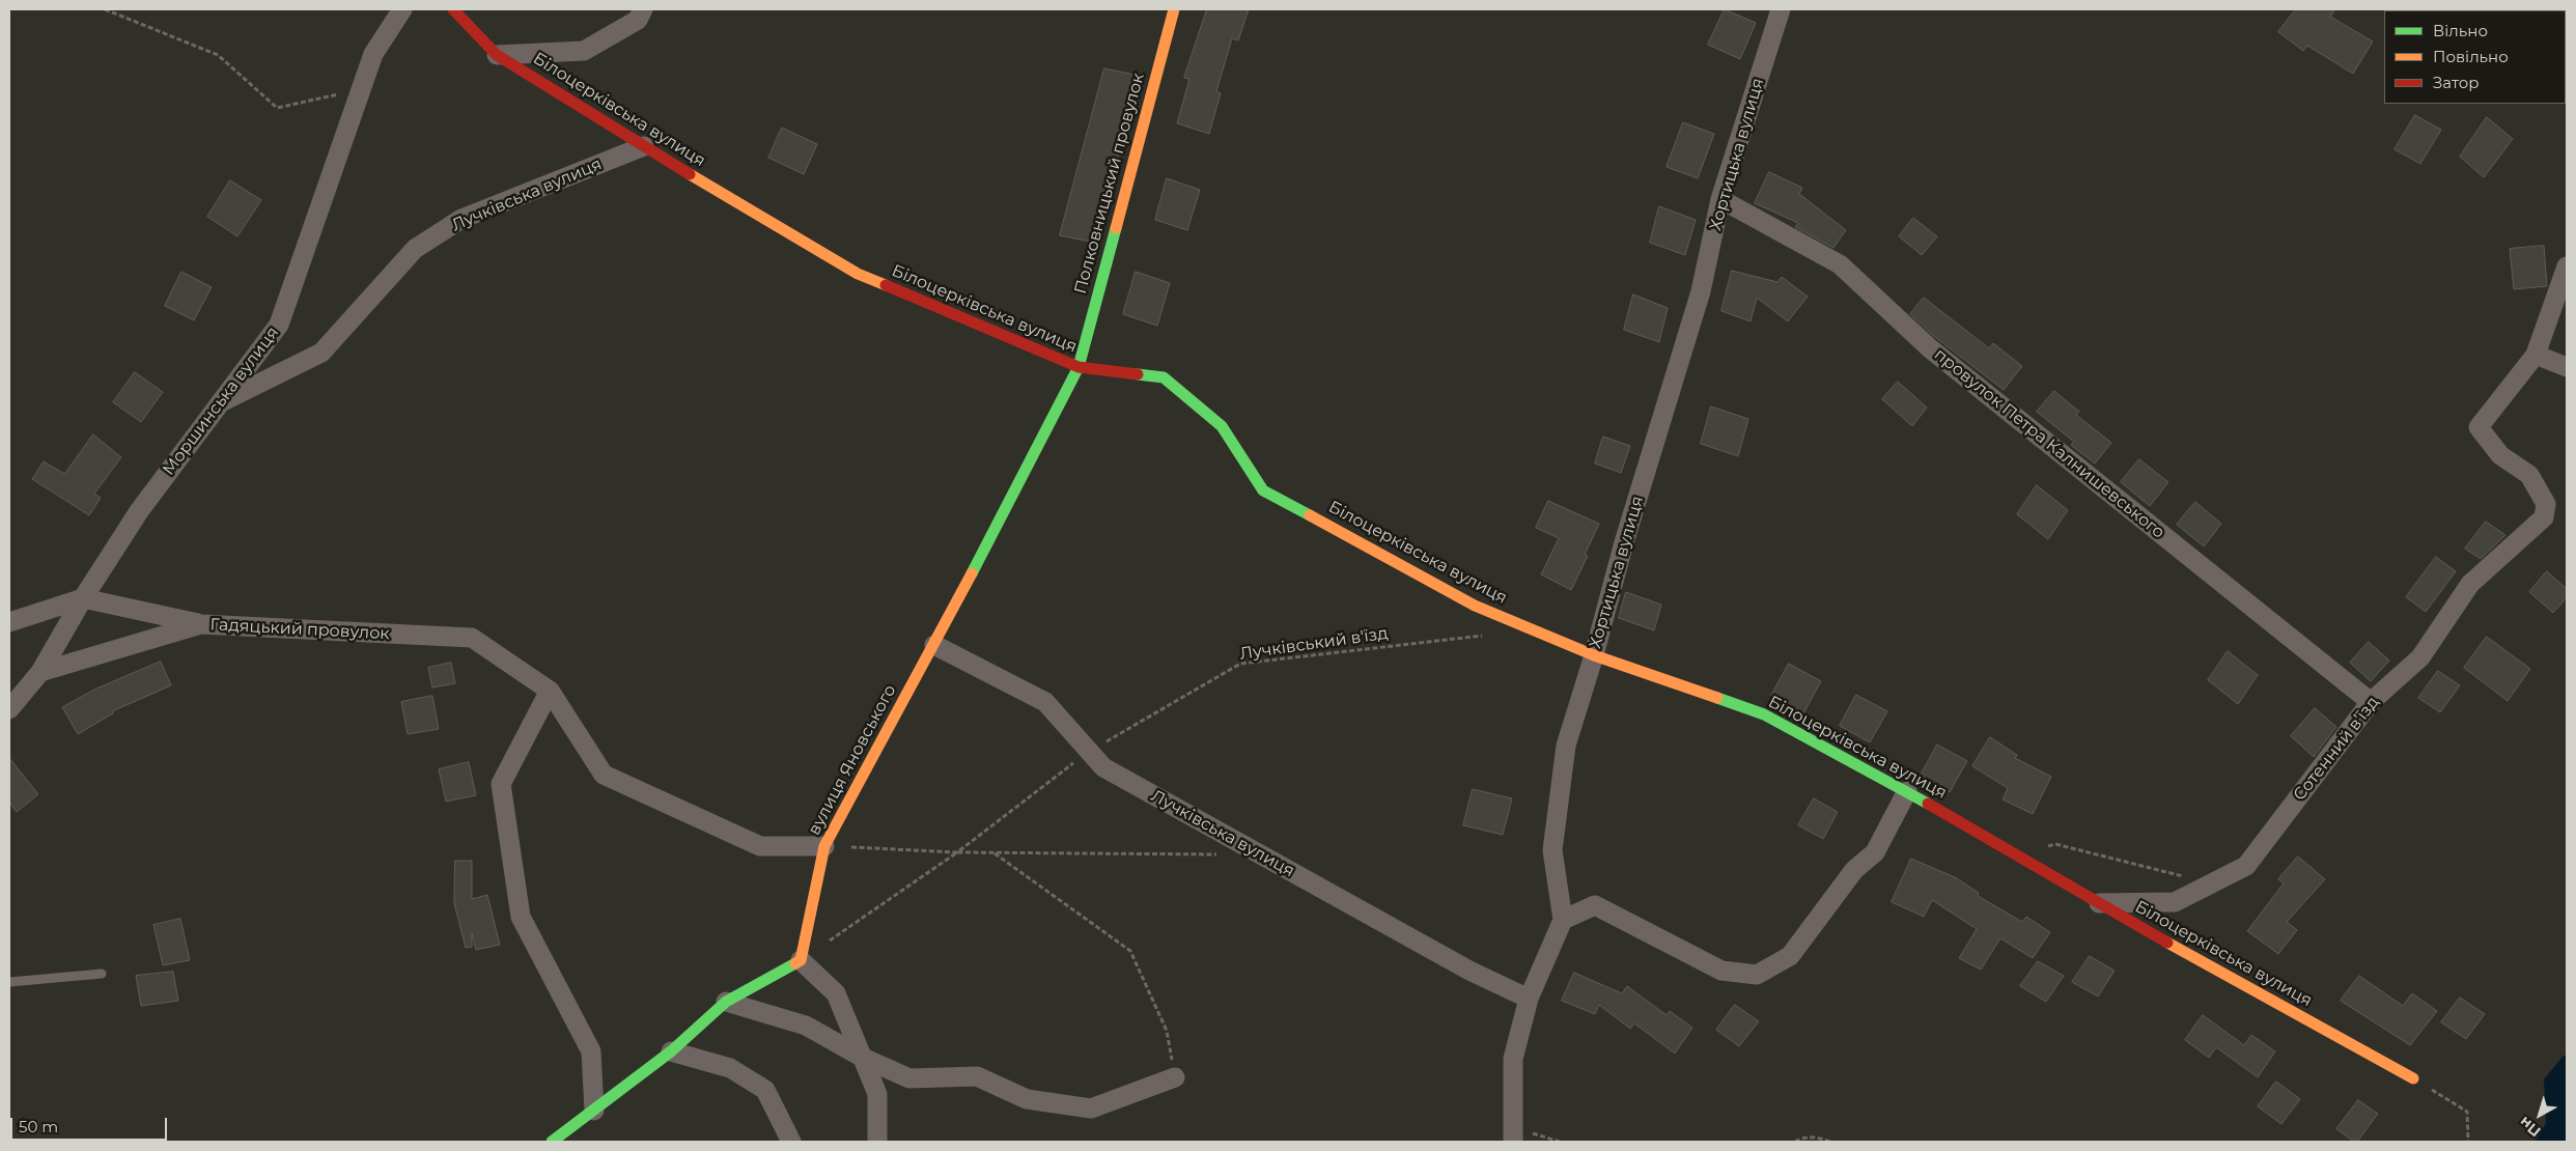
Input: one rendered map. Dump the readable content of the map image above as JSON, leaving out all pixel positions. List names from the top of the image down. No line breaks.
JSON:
{"streets":{"street":["Білоцерківська вулиця","Хортицька вулиця","Полковницький провулок","Лучківська вулиця","Моршинська вулиця","провулок Петра Калнишевського","Гадяцький провулок","Сотенний в’їзд","вулиця Яновського"],"path":["Лучківський в'їзд"]},"crossings":[["Білоцерківська вулиця","Хортицька вулиця"],["Білоцерківська вулиця","Полковницький провулок"],["Білоцерківська вулиця","Лучківська вулиця"],["Білоцерківська вулиця","Сотенний в’їзд"],["Білоцерківська вулиця","вулиця Яновського"],["Хортицька вулиця","провулок Петра Калнишевського"],["Полковницький провулок","вулиця Яновського"],["Лучківська вулиця","Моршинська вулиця"],["Лучківська вулиця","Лучківський в'їзд"],["Лучківська вулиця","вулиця Яновського"],["Моршинська вулиця","Гадяцький провулок"],["провулок Петра Калнишевського","Сотенний в’їзд"],["Гадяцький провулок","вулиця Яновського"],["Лучківський в'їзд","вулиця Яновського"]],"legend":["Вільно","Повільно","Затор"],"scale_bar":"50 m","north":"bottom left"}
